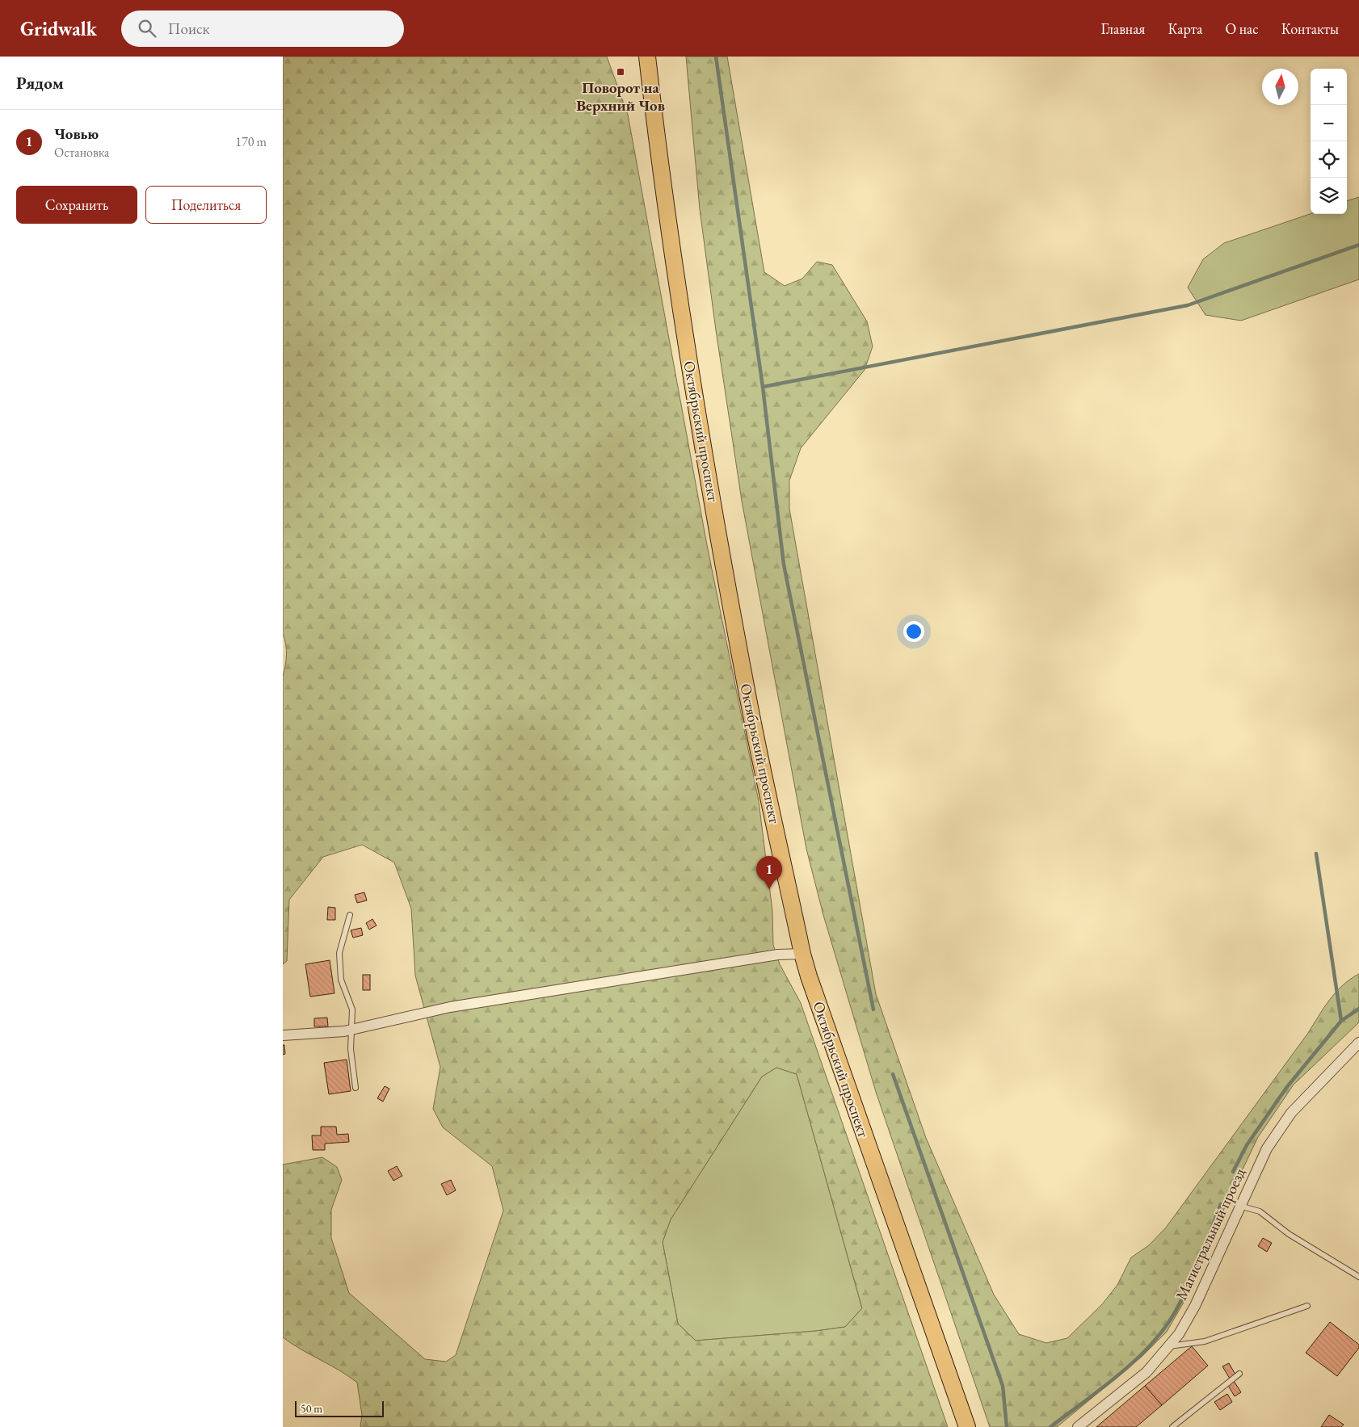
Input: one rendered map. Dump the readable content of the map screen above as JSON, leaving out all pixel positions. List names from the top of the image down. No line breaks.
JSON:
{"streets":{"main road":["Октябрьский проспект"],"street":["Магистральный проезд"]},"places":{"transit":["Поворот на Верхний Чов"]},"scale_bar":"50 m","north":"top","page":{"header":"Gridwalk","search":"Поиск","nav":["Главная","Карта","О нас","Контакты"],"heading":"Рядом","map_buttons":["+","−"],"list":[{"mark":"1","name":"Човью","note":"Остановка","value":"170 m"}],"buttons":["Сохранить","Поделиться"],"pins":"1","scale":"50 m"}}
